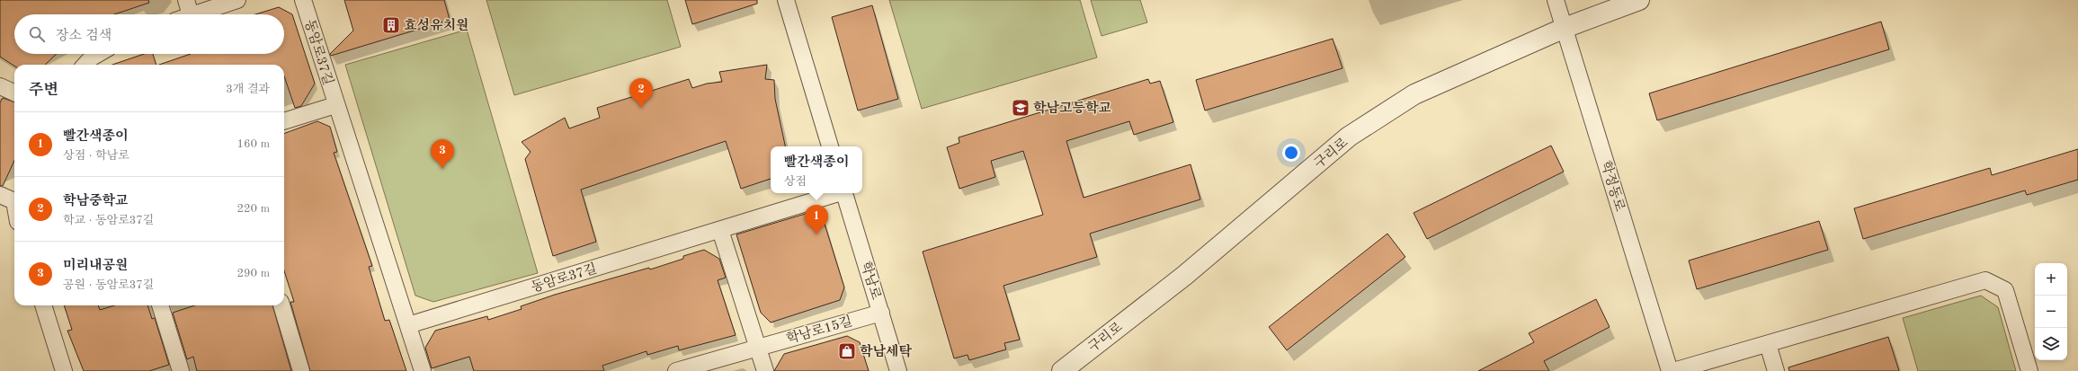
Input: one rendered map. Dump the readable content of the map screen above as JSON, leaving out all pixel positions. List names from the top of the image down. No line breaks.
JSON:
{"streets":{"street":["동암로37길","구리로","학정동로","학남로","학남로15길"]},"crossings":[["구리로","학정동로"],["학남로","학남로15길"]],"places":{"building":["효성유치원"],"school or university":["학남고등학교"],"shop":["학남세탁"]},"page":{"search":"장소 검색","heading":["주변","3개 결과"],"pins":["2","3","1"],"list":[{"mark":"1","name":"빨간색종이","note":"상점 · 학남로","value":"160 m"},{"mark":"2","name":"학남중학교","note":"학교 · 동암로37길","value":"220 m"},{"mark":"3","name":"미리내공원","note":"공원 · 동암로37길","value":"290 m"}],"popup":["빨간색종이","상점"],"map_buttons":["+","−"]}}
